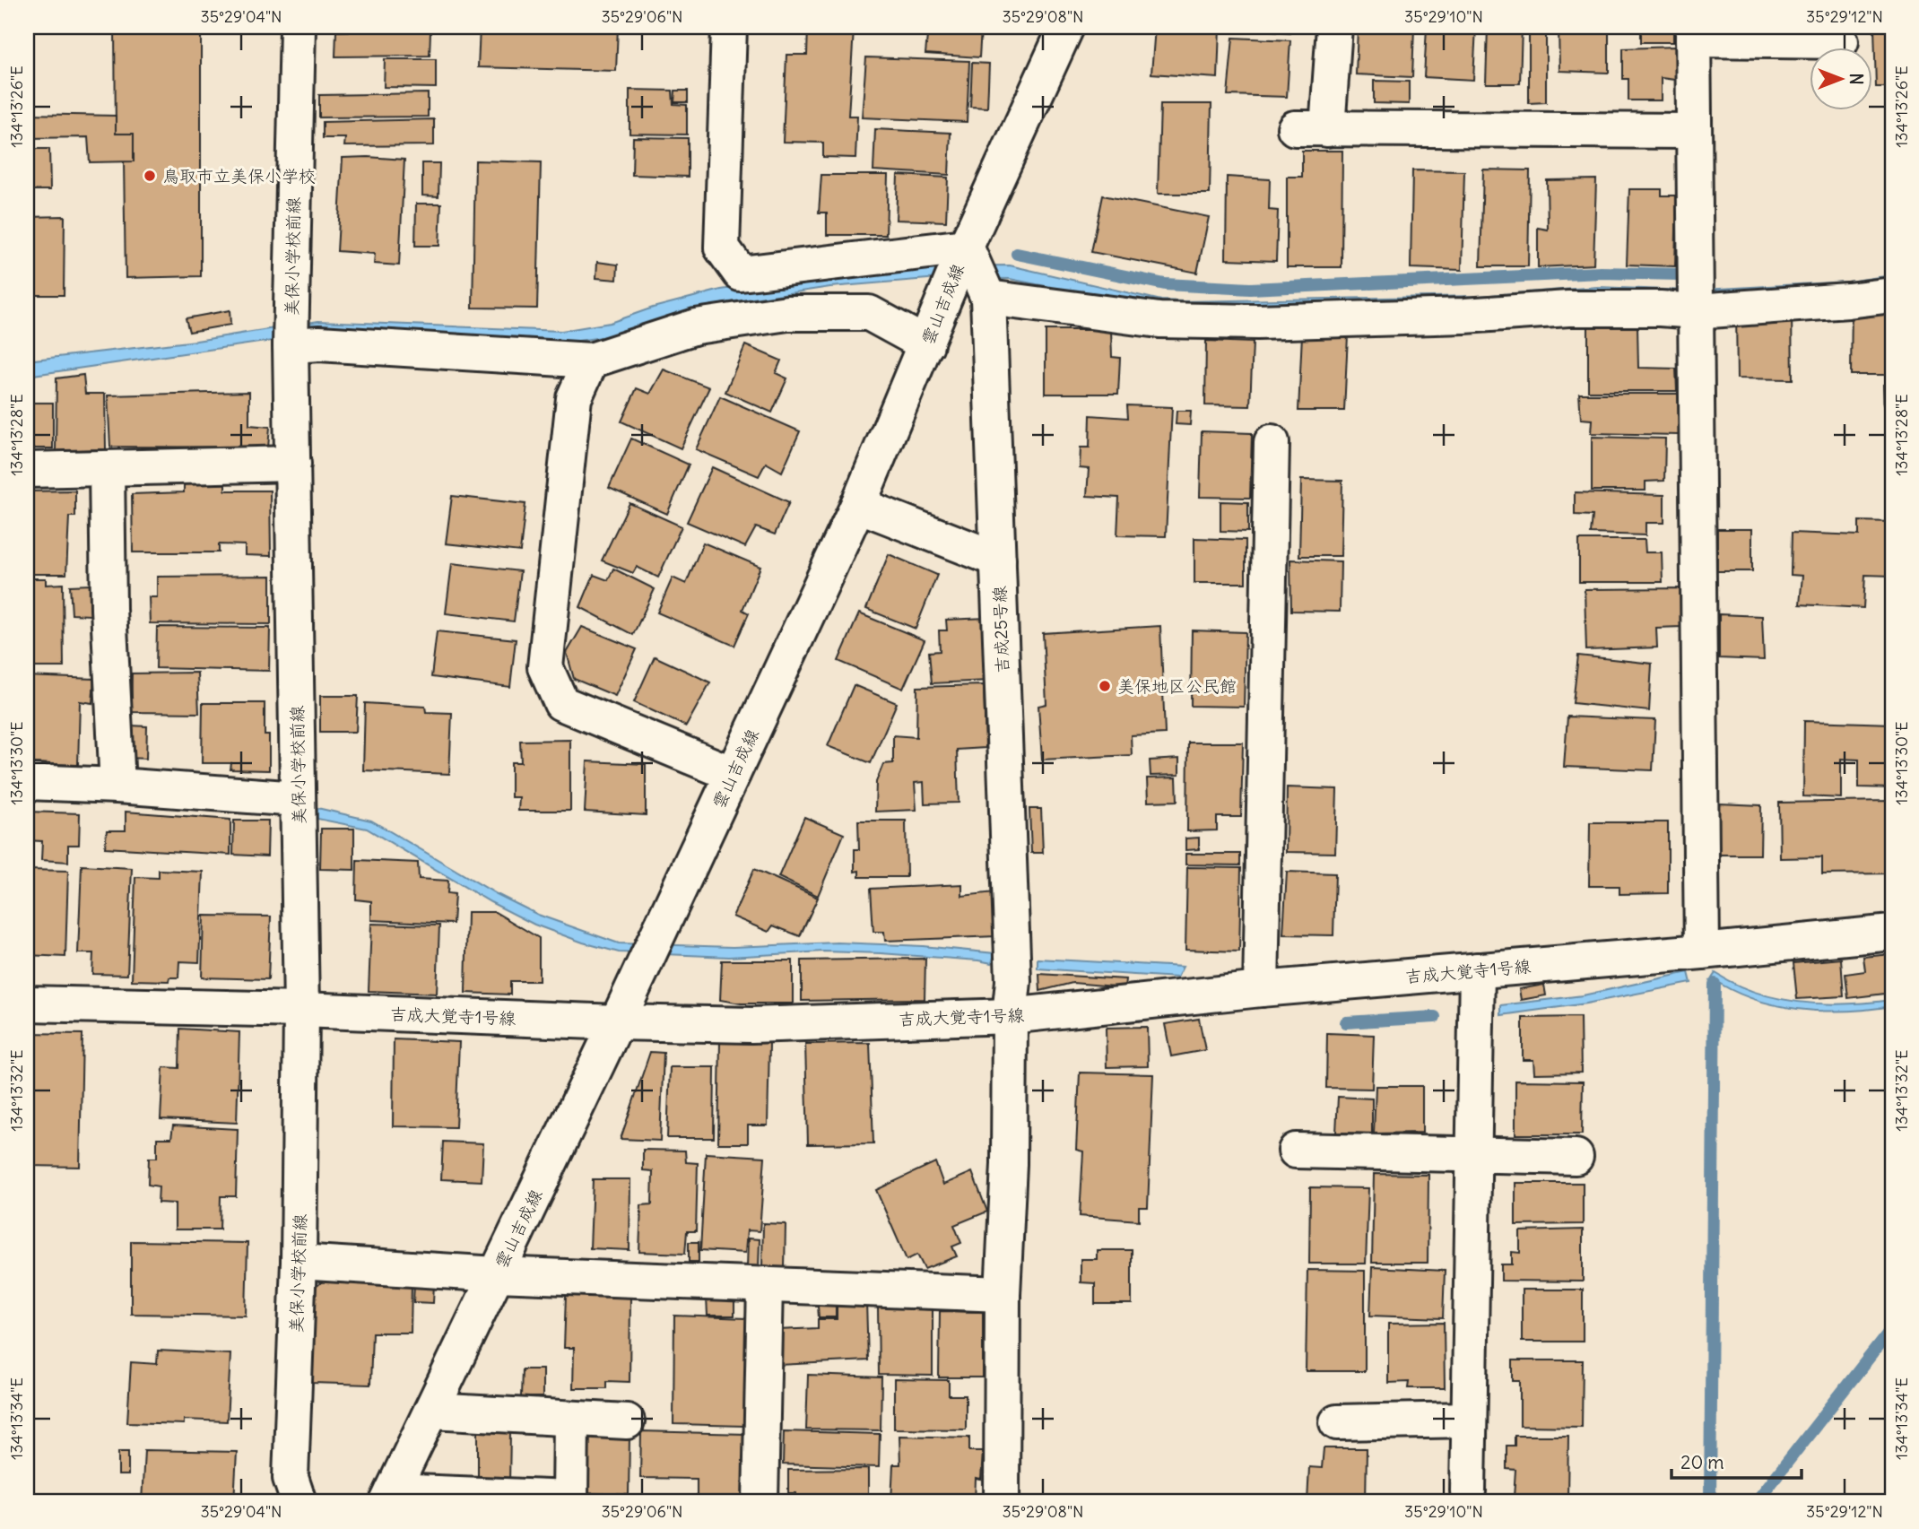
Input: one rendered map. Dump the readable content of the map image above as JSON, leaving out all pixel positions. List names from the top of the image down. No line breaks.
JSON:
{"streets":{"street":["美保小学校前線","雲山吉成線","吉成25号線","吉成大覚寺1号線"]},"crossings":[["美保小学校前線","吉成大覚寺1号線"],["雲山吉成線","吉成25号線"],["雲山吉成線","吉成大覚寺1号線"],["吉成25号線","吉成大覚寺1号線"]],"places":["鳥取市立美保小学校","美保地区公民館"],"scale_bar":"20 m","north":"right","coordinates":["35°29'04\"N","35°29'06\"N","35°29'08\"N","35°29'10\"N","35°29'12\"N","134°13'26\"E","134°13'28\"E","134°13'30\"E","134°13'32\"E","134°13'34\"E"]}
